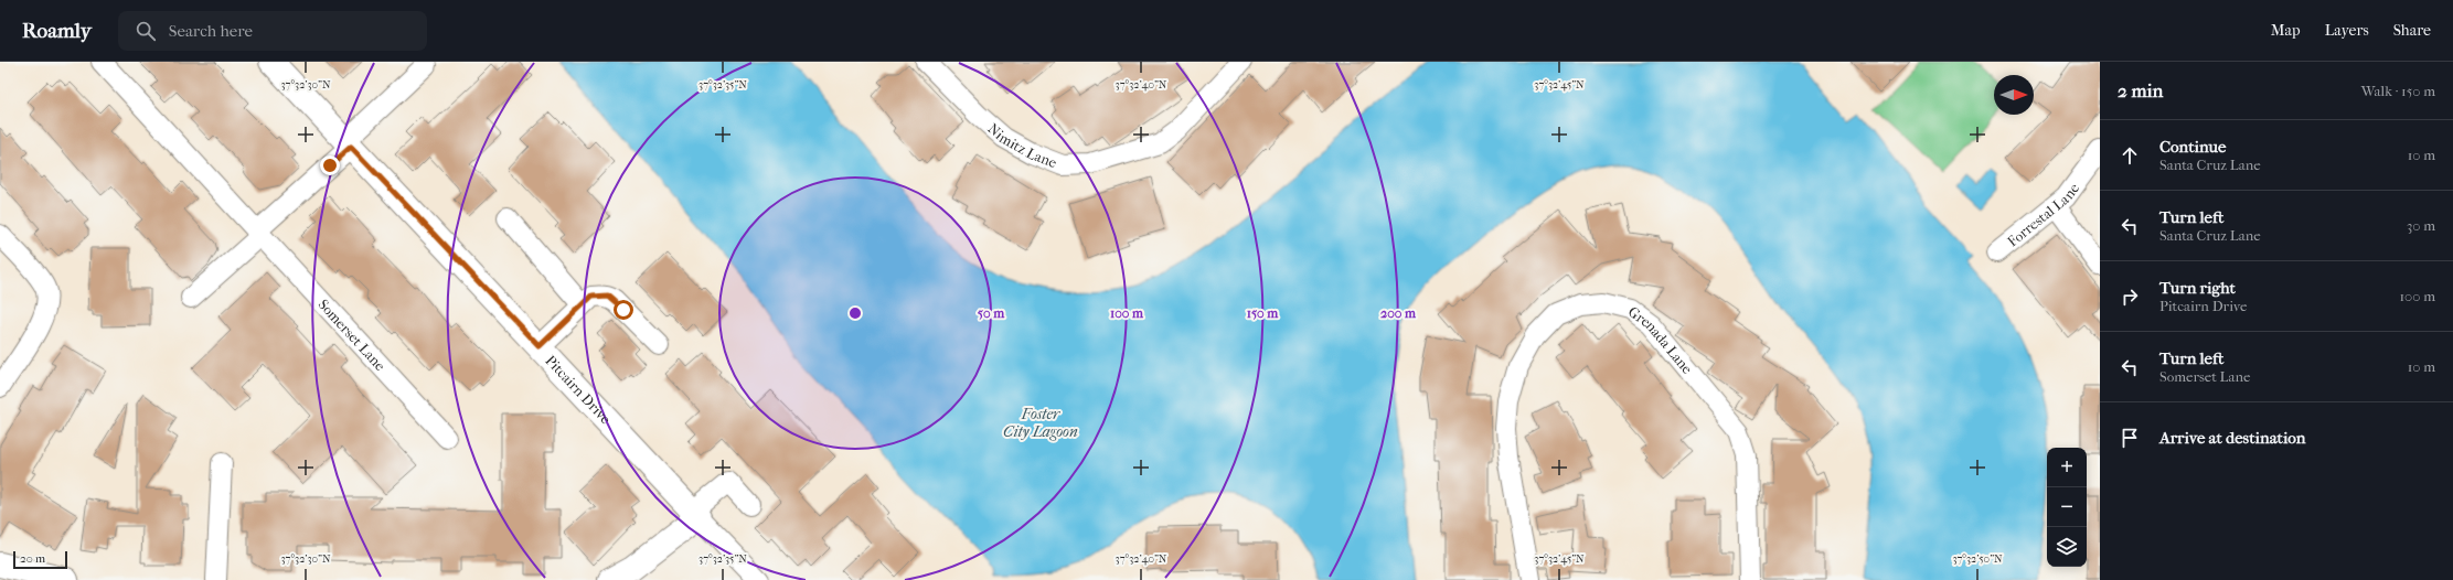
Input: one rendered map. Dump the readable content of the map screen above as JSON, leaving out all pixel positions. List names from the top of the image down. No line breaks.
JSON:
{"streets":{"street":["Nimitz Lane","Forrestal Lane","Somerset Lane","Grenada Lane","Pitcairn Drive"]},"water":["Foster City Lagoon"],"scale_bar":"20 m","north":"right","page":{"header":"Roamly","search":"Search here","nav":["Map","Layers","Share"],"heading":["2 min","Walk · 150 m"],"list":[["Continue","Santa Cruz Lane","10 m"],["Turn left","Santa Cruz Lane","30 m"],["Turn right","Pitcairn Drive","100 m"],["Turn left","Somerset Lane","10 m"],"Arrive at destination"],"map_buttons":["+","−"],"scale":"20 m"},"coordinates":["37°32'30\"N","37°32'35\"N","37°32'40\"N","37°32'45\"N","37°32'50\"N"],"rings":["50 m","100 m","150 m","200 m"]}
